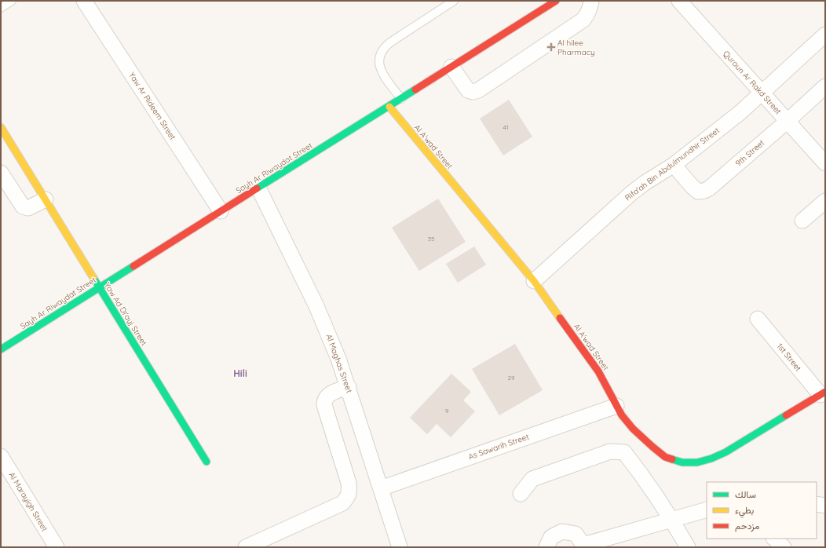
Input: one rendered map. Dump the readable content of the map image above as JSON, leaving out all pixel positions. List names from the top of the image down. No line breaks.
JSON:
{"streets":{"street":["Quroun Ar Rakd Street","Yaw Ar Rideem Street","Al A'wad Street","9th Street","Rifa'ah Bin Abdulmundhir Street","Sayh Ar Riwaydat Street","Yaw Ad Di'ayj Street","1st Street","Al Maghas Street","As Sawarih Street","Al Marayigh Street"]},"crossings":[["Quroun Ar Rakd Street","9th Street"],["Quroun Ar Rakd Street","Rifa'ah Bin Abdulmundhir Street"],["Yaw Ar Rideem Street","Sayh Ar Riwaydat Street"],["Al A'wad Street","Rifa'ah Bin Abdulmundhir Street"],["Al A'wad Street","Sayh Ar Riwaydat Street"],["Al A'wad Street","1st Street"],["Al A'wad Street","As Sawarih Street"],["9th Street","Rifa'ah Bin Abdulmundhir Street"],["Sayh Ar Riwaydat Street","Yaw Ad Di'ayj Street"],["Sayh Ar Riwaydat Street","Al Maghas Street"],["Al Maghas Street","As Sawarih Street"]],"districts":["Hili"],"places":{"health":["Al hilee Pharmacy"]},"house_numbers":["41","35","29","9"],"legend":["سالك","بطيء","مزدحم"]}
